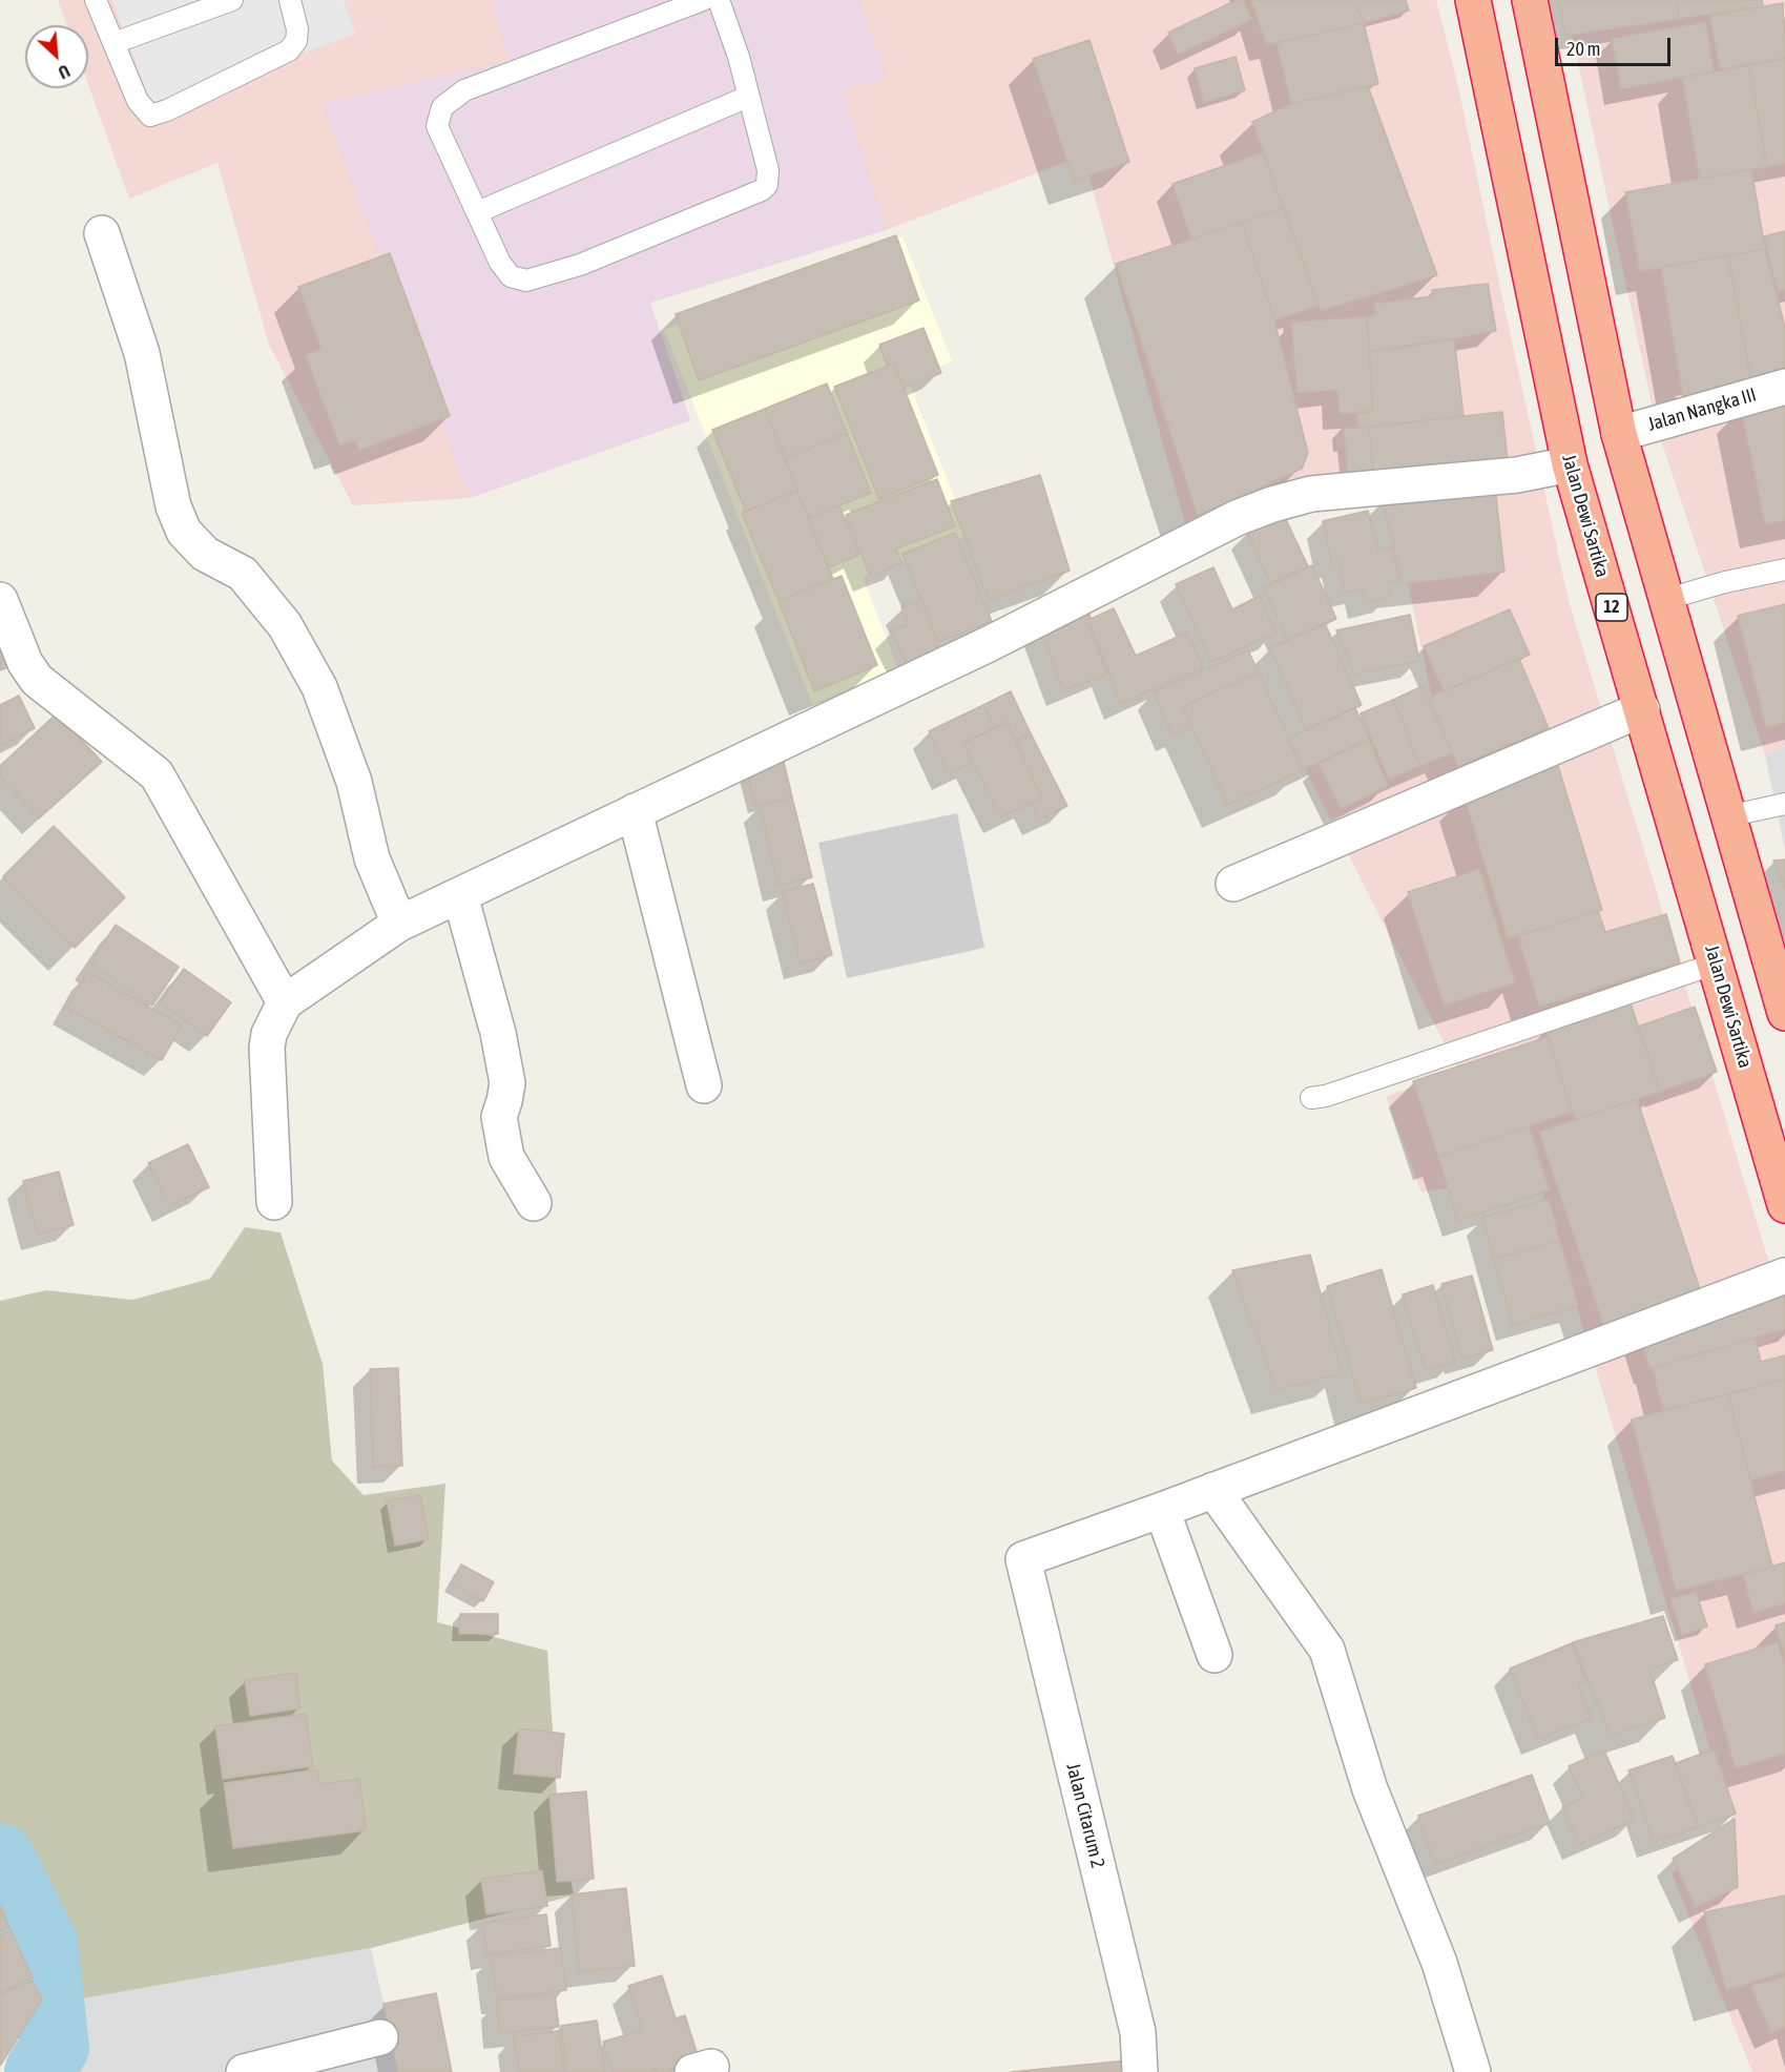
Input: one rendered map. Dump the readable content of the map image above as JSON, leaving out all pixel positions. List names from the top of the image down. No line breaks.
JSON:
{"streets":{"highway":["Jalan Dewi Sartika","12"],"street":["Jalan Nangka III","Jalan Citarum 2"]},"scale_bar":"20 m","north":"bottom right"}
